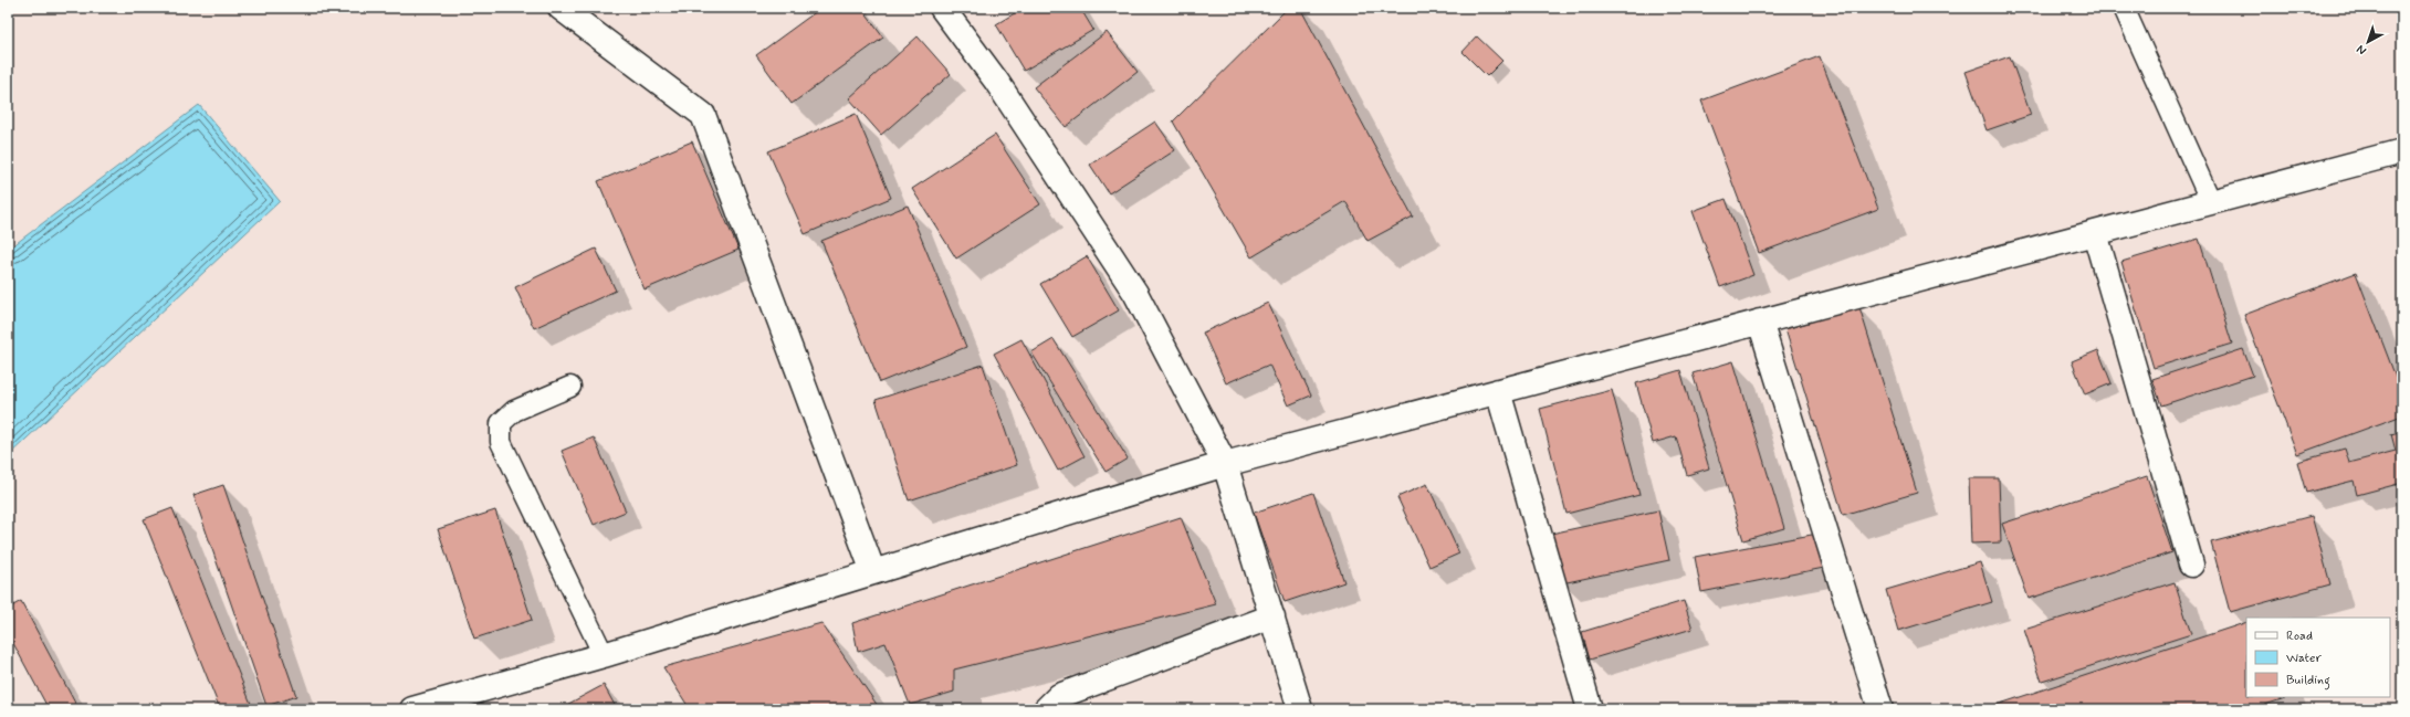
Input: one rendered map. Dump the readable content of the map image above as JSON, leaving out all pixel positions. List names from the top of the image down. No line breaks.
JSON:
{"legend":["Road","Water","Building"],"north":"bottom left"}
